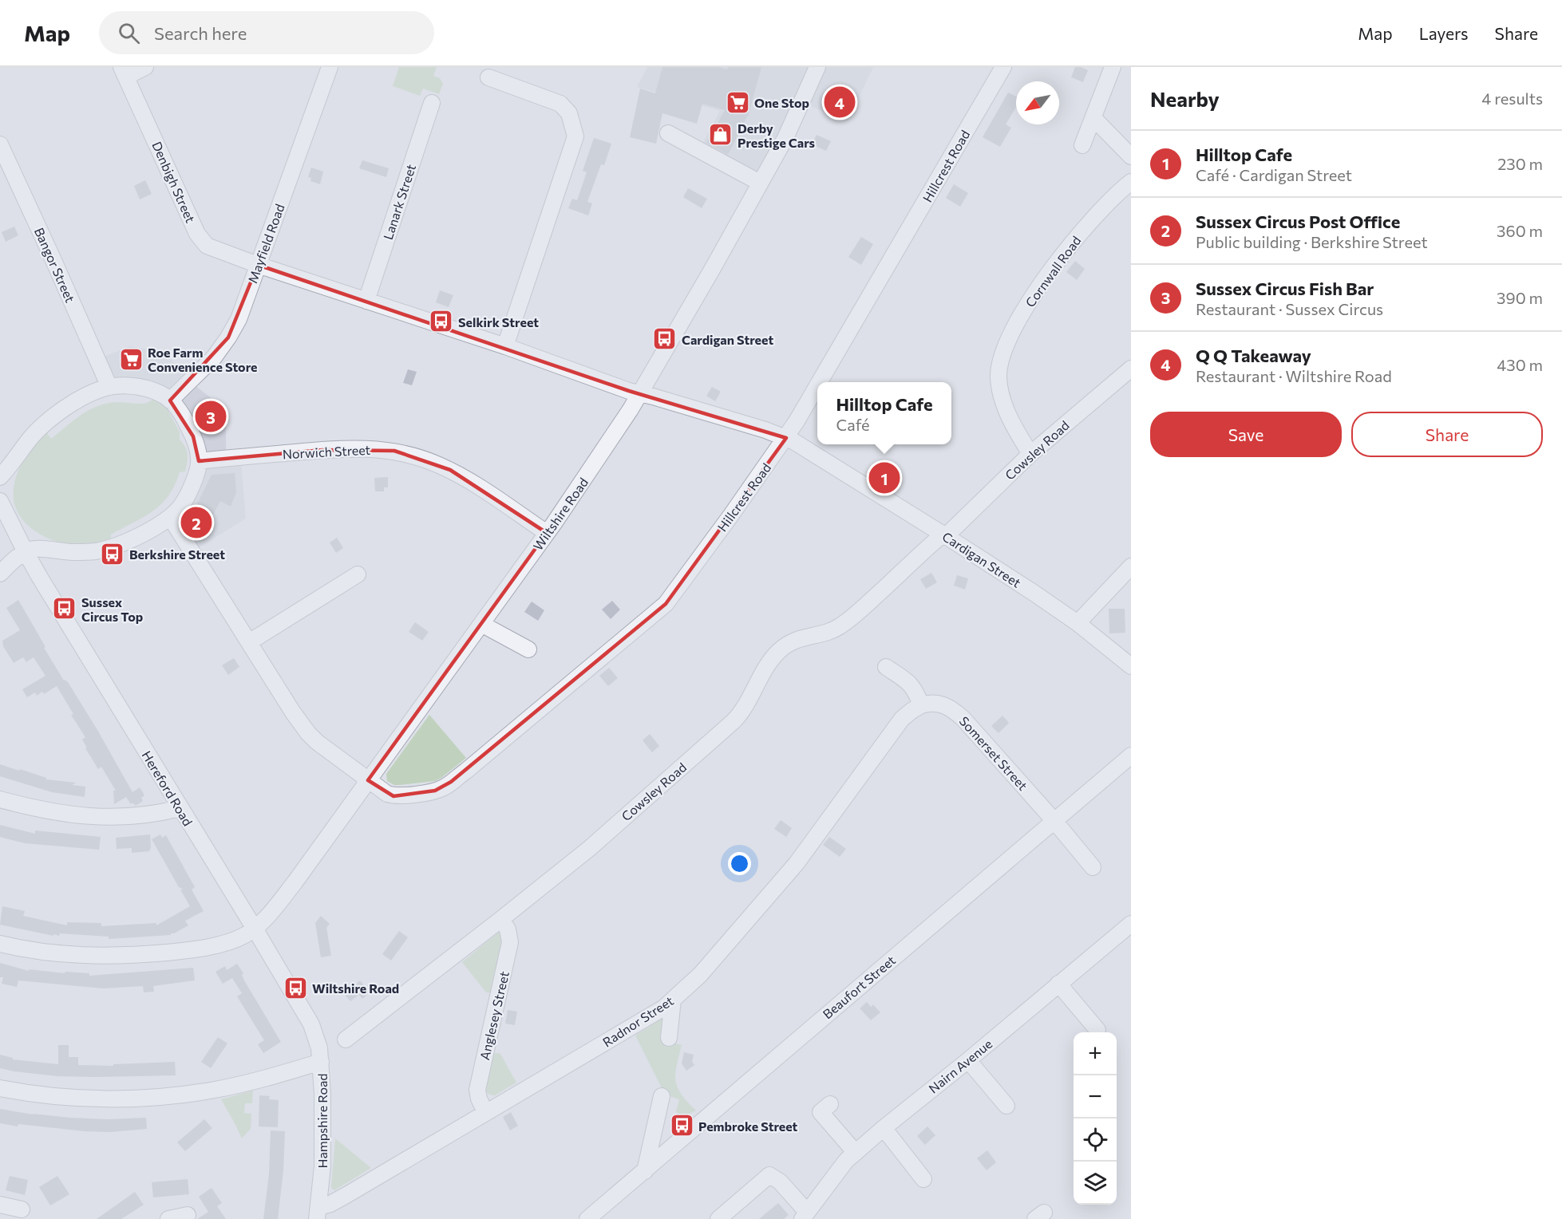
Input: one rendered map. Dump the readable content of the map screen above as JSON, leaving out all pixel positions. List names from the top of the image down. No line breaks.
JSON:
{"streets":{"street":["Hillcrest Road","Denbigh Street","Lanark Street","Mayfield Road","Bangor Street","Cornwall Road","Cowsley Road","Norwich Street","Wiltshire Road","Cardigan Street","Somerset Street","Hereford Road","Beaufort Street","Anglesey Street","Radnor Street","Nairn Avenue","Hampshire Road"]},"crossings":[["Hillcrest Road","Wiltshire Road"],["Hillcrest Road","Cardigan Street"],["Denbigh Street","Mayfield Road"],["Denbigh Street","Cardigan Street"],["Lanark Street","Cardigan Street"],["Mayfield Road","Cardigan Street"],["Cornwall Road","Cowsley Road"],["Cowsley Road","Cardigan Street"],["Cowsley Road","Anglesey Street"],["Norwich Street","Wiltshire Road"],["Wiltshire Road","Cardigan Street"],["Wiltshire Road","Hereford Road"],["Somerset Street","Beaufort Street"],["Somerset Street","Radnor Street"],["Hereford Road","Hampshire Road"],["Anglesey Street","Radnor Street"],["Radnor Street","Hampshire Road"]],"places":{"supermarket":["One Stop","Roe Farm Convenience Store"],"shop":["Derby Prestige Cars"],"bus stop":["Selkirk Street","Cardigan Street","Berkshire Street","Sussex Circus Top","Wiltshire Road","Pembroke Street"]},"north":"bottom left","page":{"header":"Map","search":"Search here","nav":["Map","Layers","Share"],"heading":["Nearby","4 results"],"pins":["4","3","1","2"],"list":[{"mark":"1","name":"Hilltop Cafe","note":"Café · Cardigan Street","value":"230 m"},{"mark":"2","name":"Sussex Circus Post Office","note":"Public building · Berkshire Street","value":"360 m"},{"mark":"3","name":"Sussex Circus Fish Bar","note":"Restaurant · Sussex Circus","value":"390 m"},{"mark":"4","name":"Q Q Takeaway","note":"Restaurant · Wiltshire Road","value":"430 m"}],"popup":["Hilltop Cafe","Café"],"buttons":["Save","Share"],"map_buttons":["+","−"]}}
